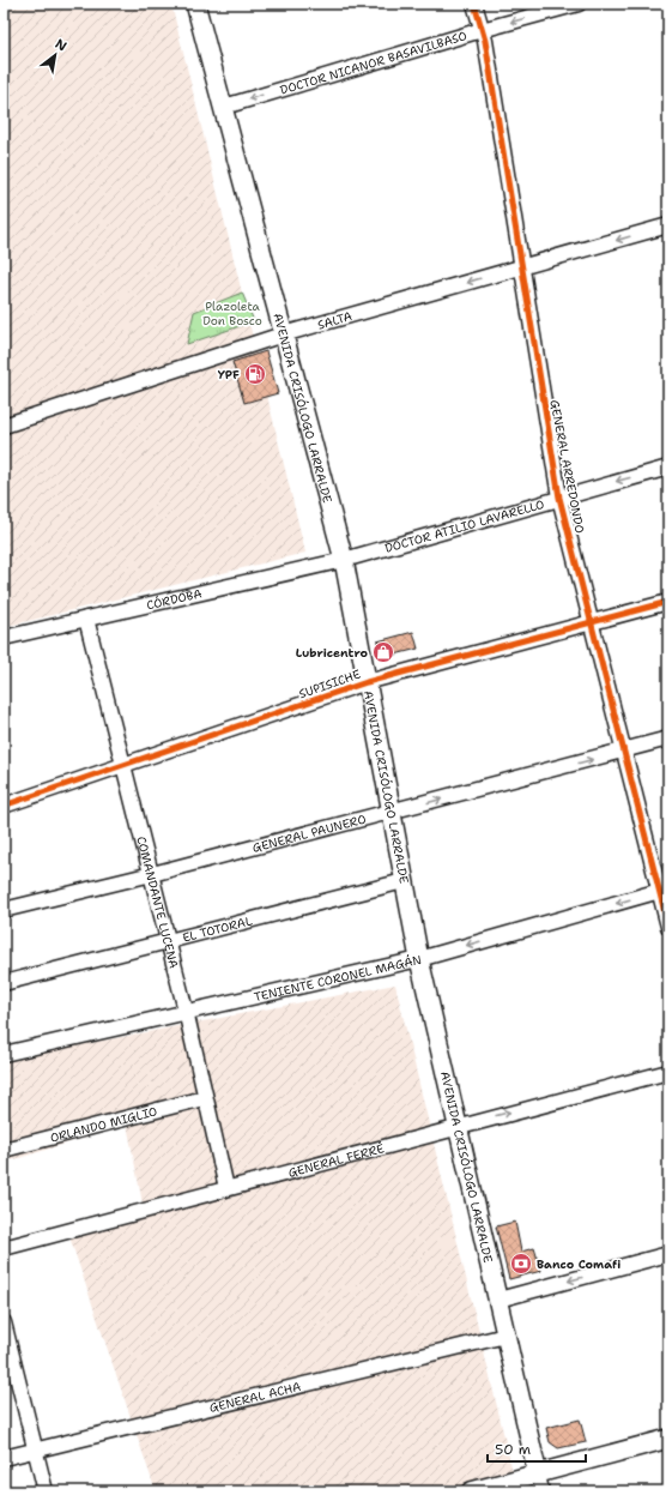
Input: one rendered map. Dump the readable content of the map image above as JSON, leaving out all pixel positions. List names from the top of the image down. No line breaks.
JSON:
{"streets":{"main road":["AVENIDA CRISÓLOGO LARRALDE"],"street":["DOCTOR NICANOR BASAVILBASO","SALTA","GENERAL ARREDONDO","DOCTOR ATILIO LAVARELLO","CÓRDOBA","SUPISICHE","GENERAL PAUNERO","COMANDANTE LUCENA","EL TOTORAL","TENIENTE CORONEL MAGÁN","ORLANDO MIGLIO","GENERAL FERRÉ","GENERAL ACHA"]},"crossings":[["DOCTOR NICANOR BASAVILBASO","AVENIDA CRISÓLOGO LARRALDE"],["DOCTOR NICANOR BASAVILBASO","GENERAL ARREDONDO"],["SALTA","AVENIDA CRISÓLOGO LARRALDE"],["SALTA","GENERAL ARREDONDO"],["AVENIDA CRISÓLOGO LARRALDE","DOCTOR ATILIO LAVARELLO"],["AVENIDA CRISÓLOGO LARRALDE","CÓRDOBA"],["AVENIDA CRISÓLOGO LARRALDE","SUPISICHE"],["AVENIDA CRISÓLOGO LARRALDE","GENERAL PAUNERO"],["AVENIDA CRISÓLOGO LARRALDE","EL TOTORAL"],["AVENIDA CRISÓLOGO LARRALDE","TENIENTE CORONEL MAGÁN"],["AVENIDA CRISÓLOGO LARRALDE","GENERAL FERRÉ"],["AVENIDA CRISÓLOGO LARRALDE","GENERAL ACHA"],["GENERAL ARREDONDO","DOCTOR ATILIO LAVARELLO"],["GENERAL ARREDONDO","SUPISICHE"],["GENERAL ARREDONDO","GENERAL PAUNERO"],["GENERAL ARREDONDO","TENIENTE CORONEL MAGÁN"],["DOCTOR ATILIO LAVARELLO","CÓRDOBA"],["CÓRDOBA","COMANDANTE LUCENA"],["SUPISICHE","COMANDANTE LUCENA"],["GENERAL PAUNERO","COMANDANTE LUCENA"],["COMANDANTE LUCENA","EL TOTORAL"],["COMANDANTE LUCENA","TENIENTE CORONEL MAGÁN"],["COMANDANTE LUCENA","ORLANDO MIGLIO"],["COMANDANTE LUCENA","GENERAL FERRÉ"]],"one_way":["DOCTOR NICANOR BASAVILBASO","SALTA","GENERAL PAUNERO","TENIENTE CORONEL MAGÁN"],"parks":["Plazoleta Don Bosco"],"places":{"fuel station":["YPF"],"shop":["Lubricentro"],"bank":["Banco Comafi"]},"scale_bar":"50 m","north":"top right"}
